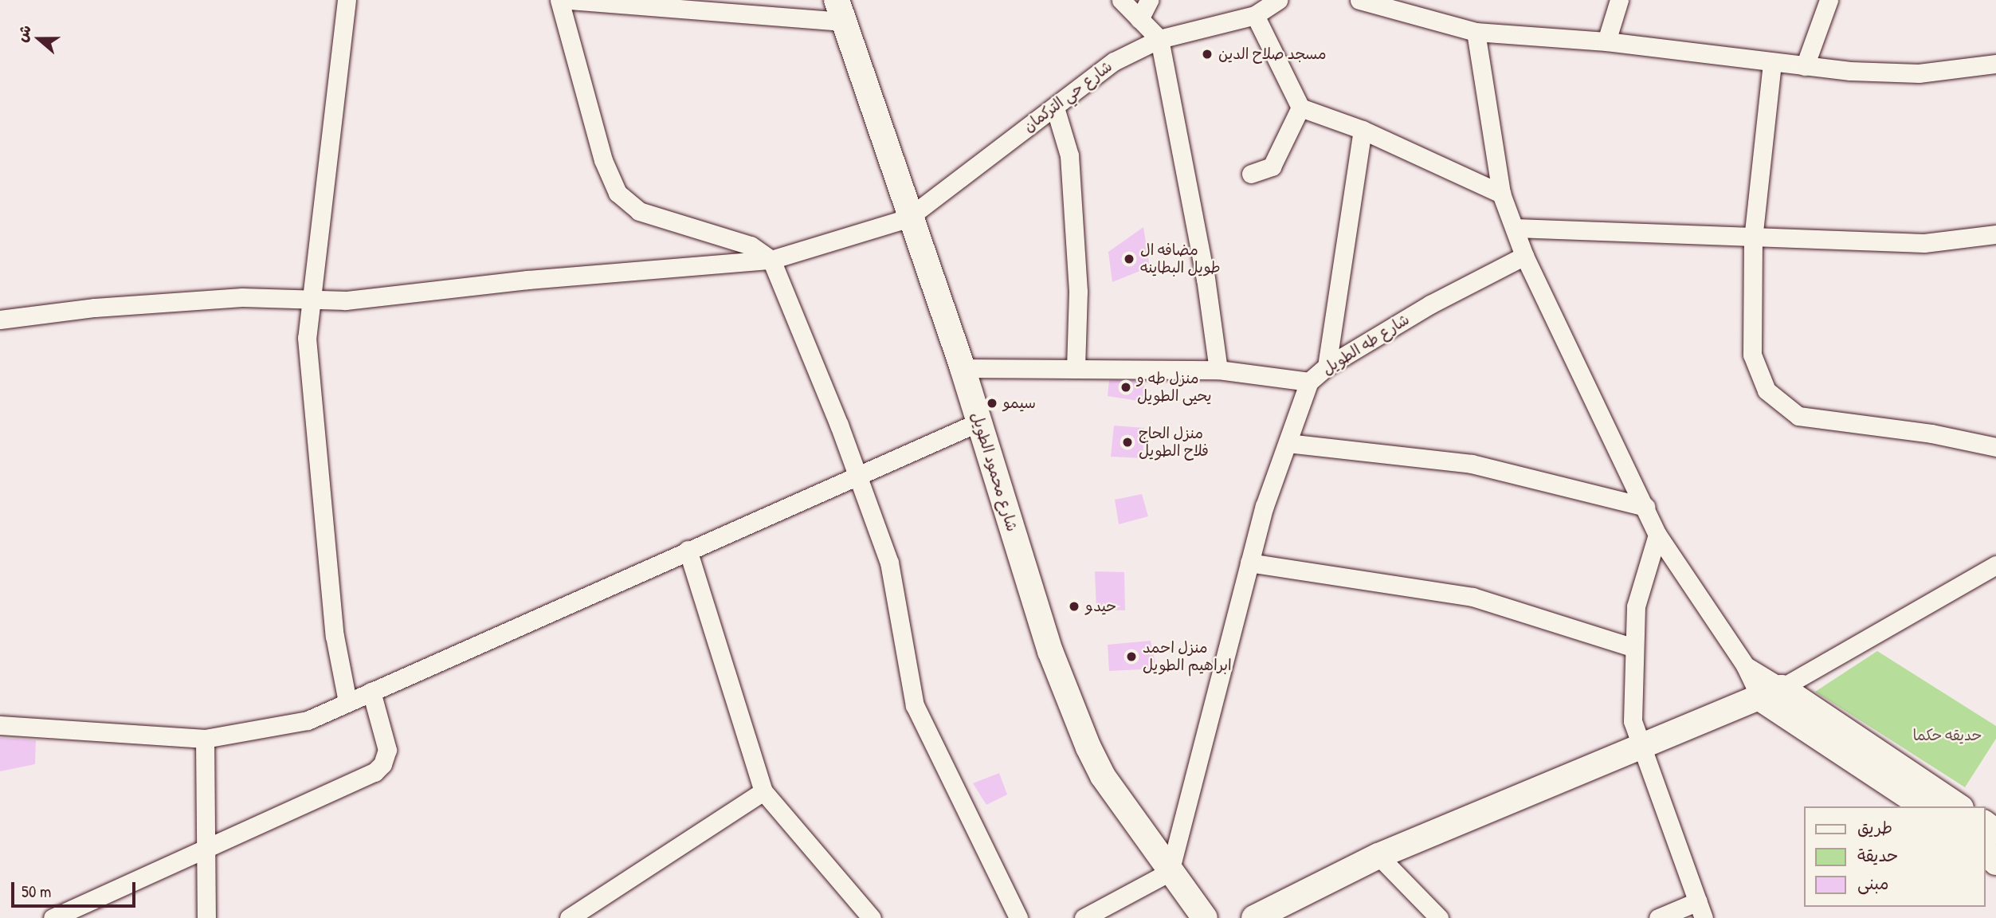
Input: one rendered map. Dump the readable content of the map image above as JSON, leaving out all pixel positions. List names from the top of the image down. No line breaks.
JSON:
{"streets":{"street":["شارع حي التركمان","شارع طه الطويل","شارع محمود الطويل"]},"crossings":[["شارع حي التركمان","شارع محمود الطويل"],["شارع طه الطويل","شارع محمود الطويل"]],"parks":["حديقه حكما"],"places":["مسجد صلاح الدين","مضافه ال طويل البطاينه","منزل طه و يحيى الطويل","سيمو","منزل الحاج فلاح الطويل","حيدو","منزل احمد ابراهيم الطويل"],"legend":["طريق","حديقة","مبنى"],"scale_bar":"50 m","north":"left"}
